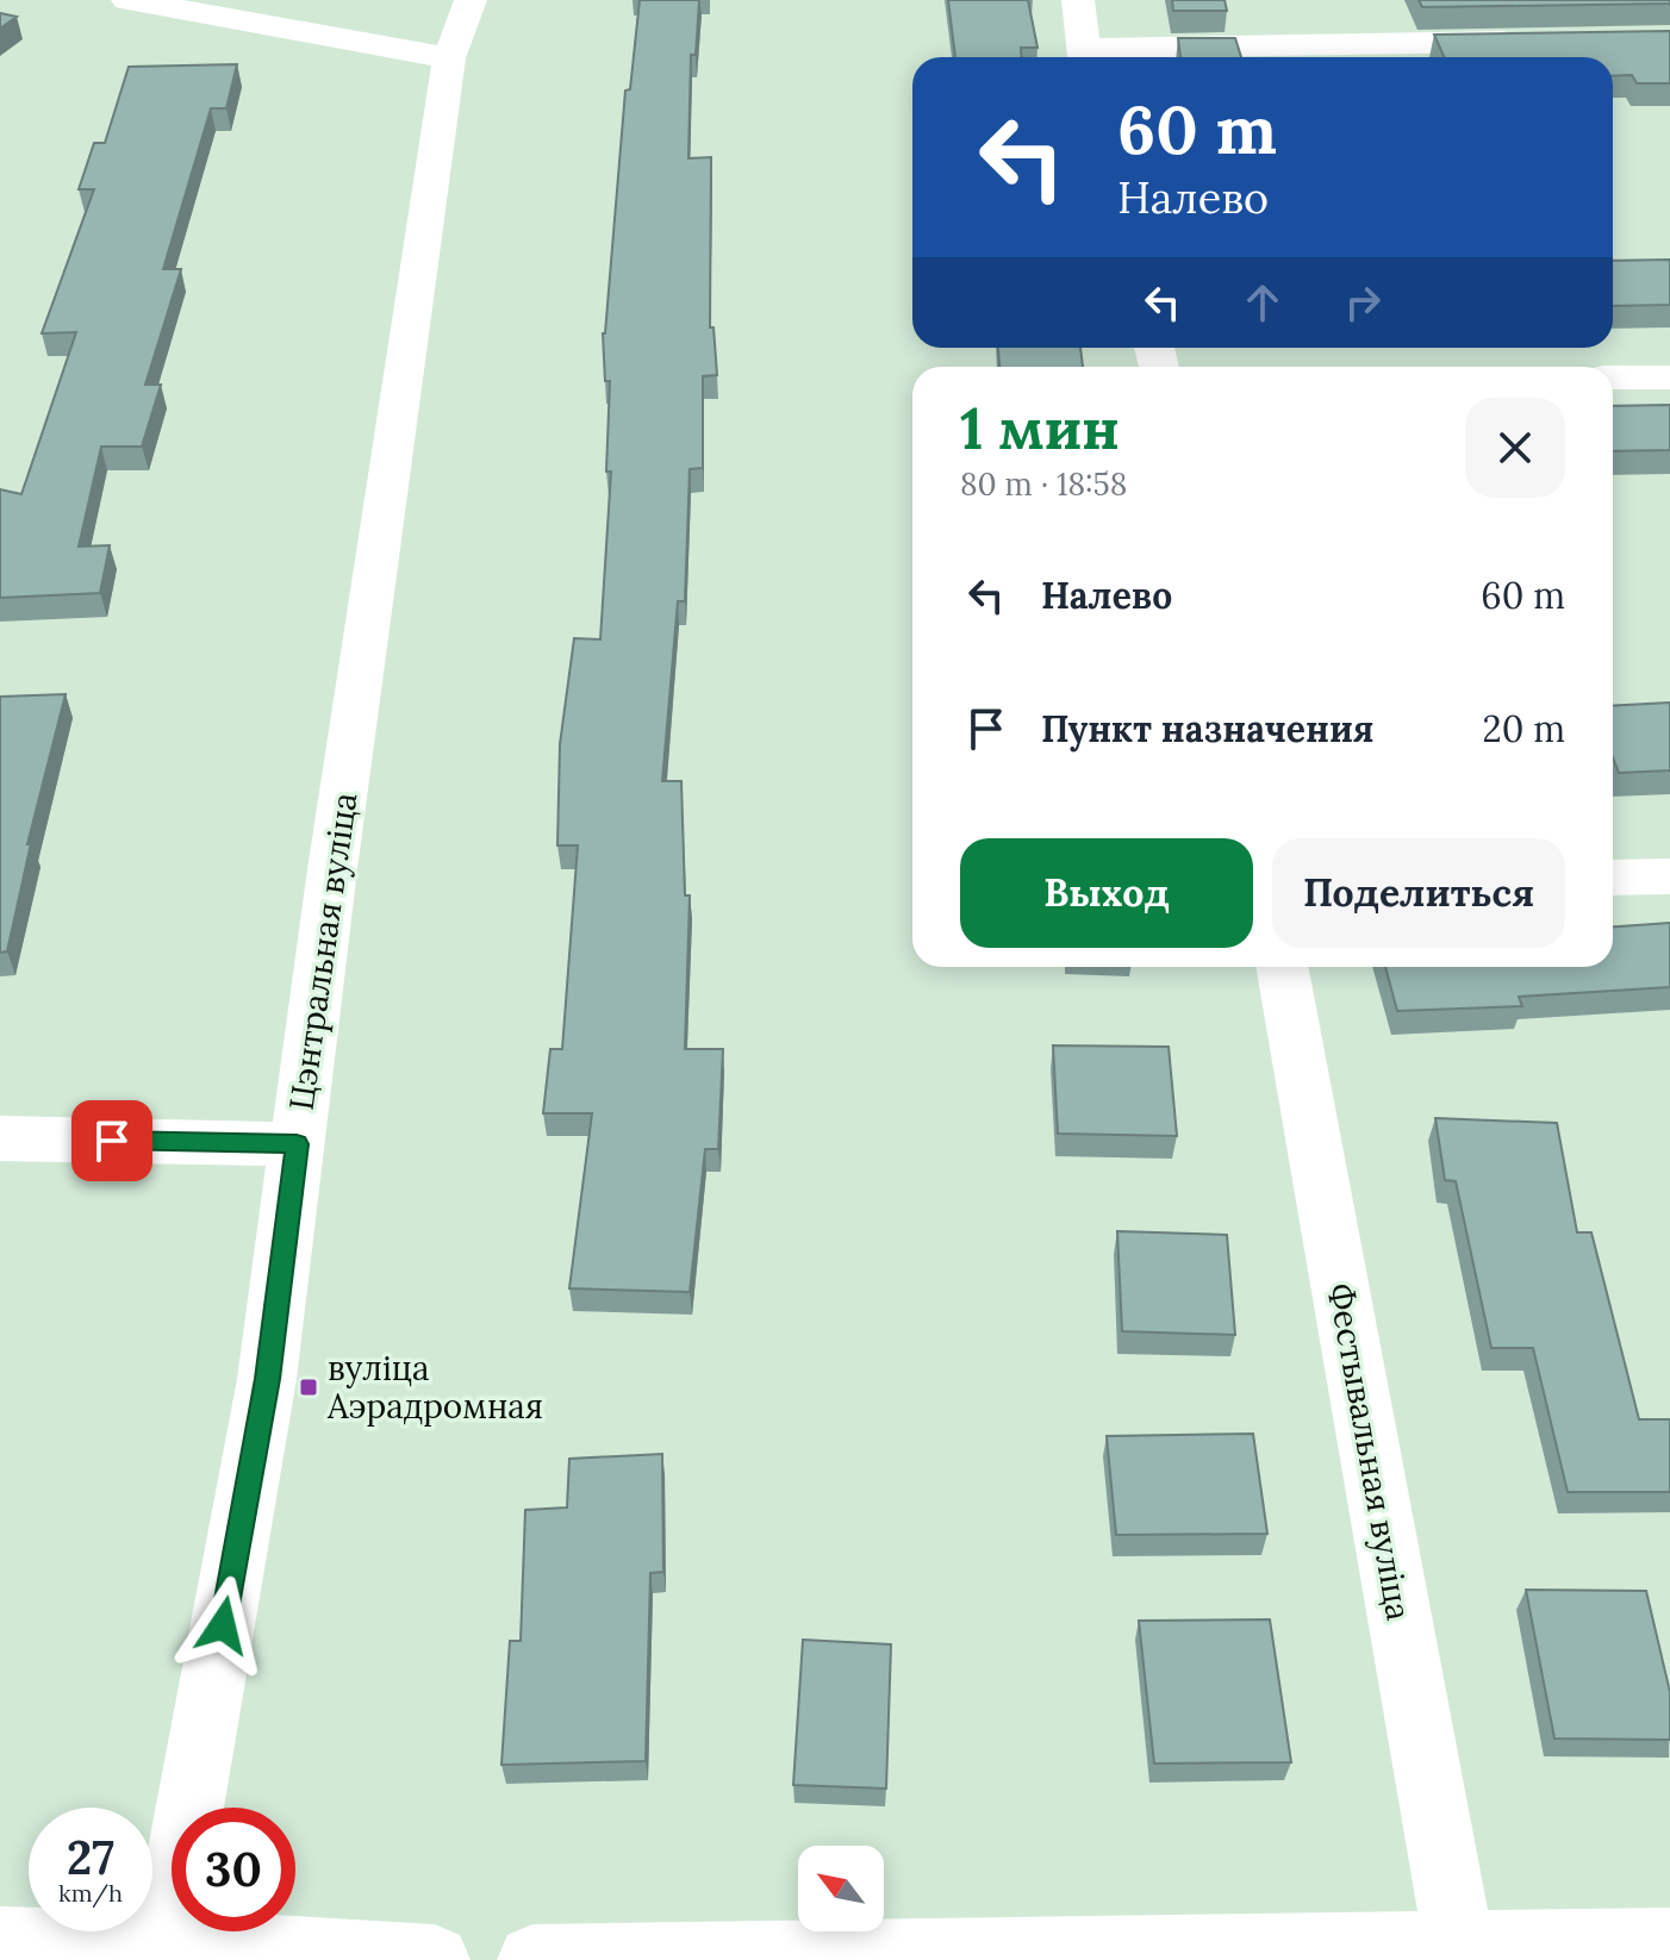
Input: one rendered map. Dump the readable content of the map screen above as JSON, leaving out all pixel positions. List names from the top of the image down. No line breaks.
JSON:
{"streets":{"street":["Цэнтральная вуліца","Фестывальная вуліца"]},"places":{"transit":["вуліца Аэрадромная"]},"north":"top left","page":{"turn":["60 m","Налево"],"heading":["1 мин","80 m · 18:58"],"list":[{"name":"Налево","value":"60 m"},{"name":"Пункт назначения","value":"20 m"}],"buttons":["Выход","Поделиться"],"speed":"27 km/h","limit":"30"}}
